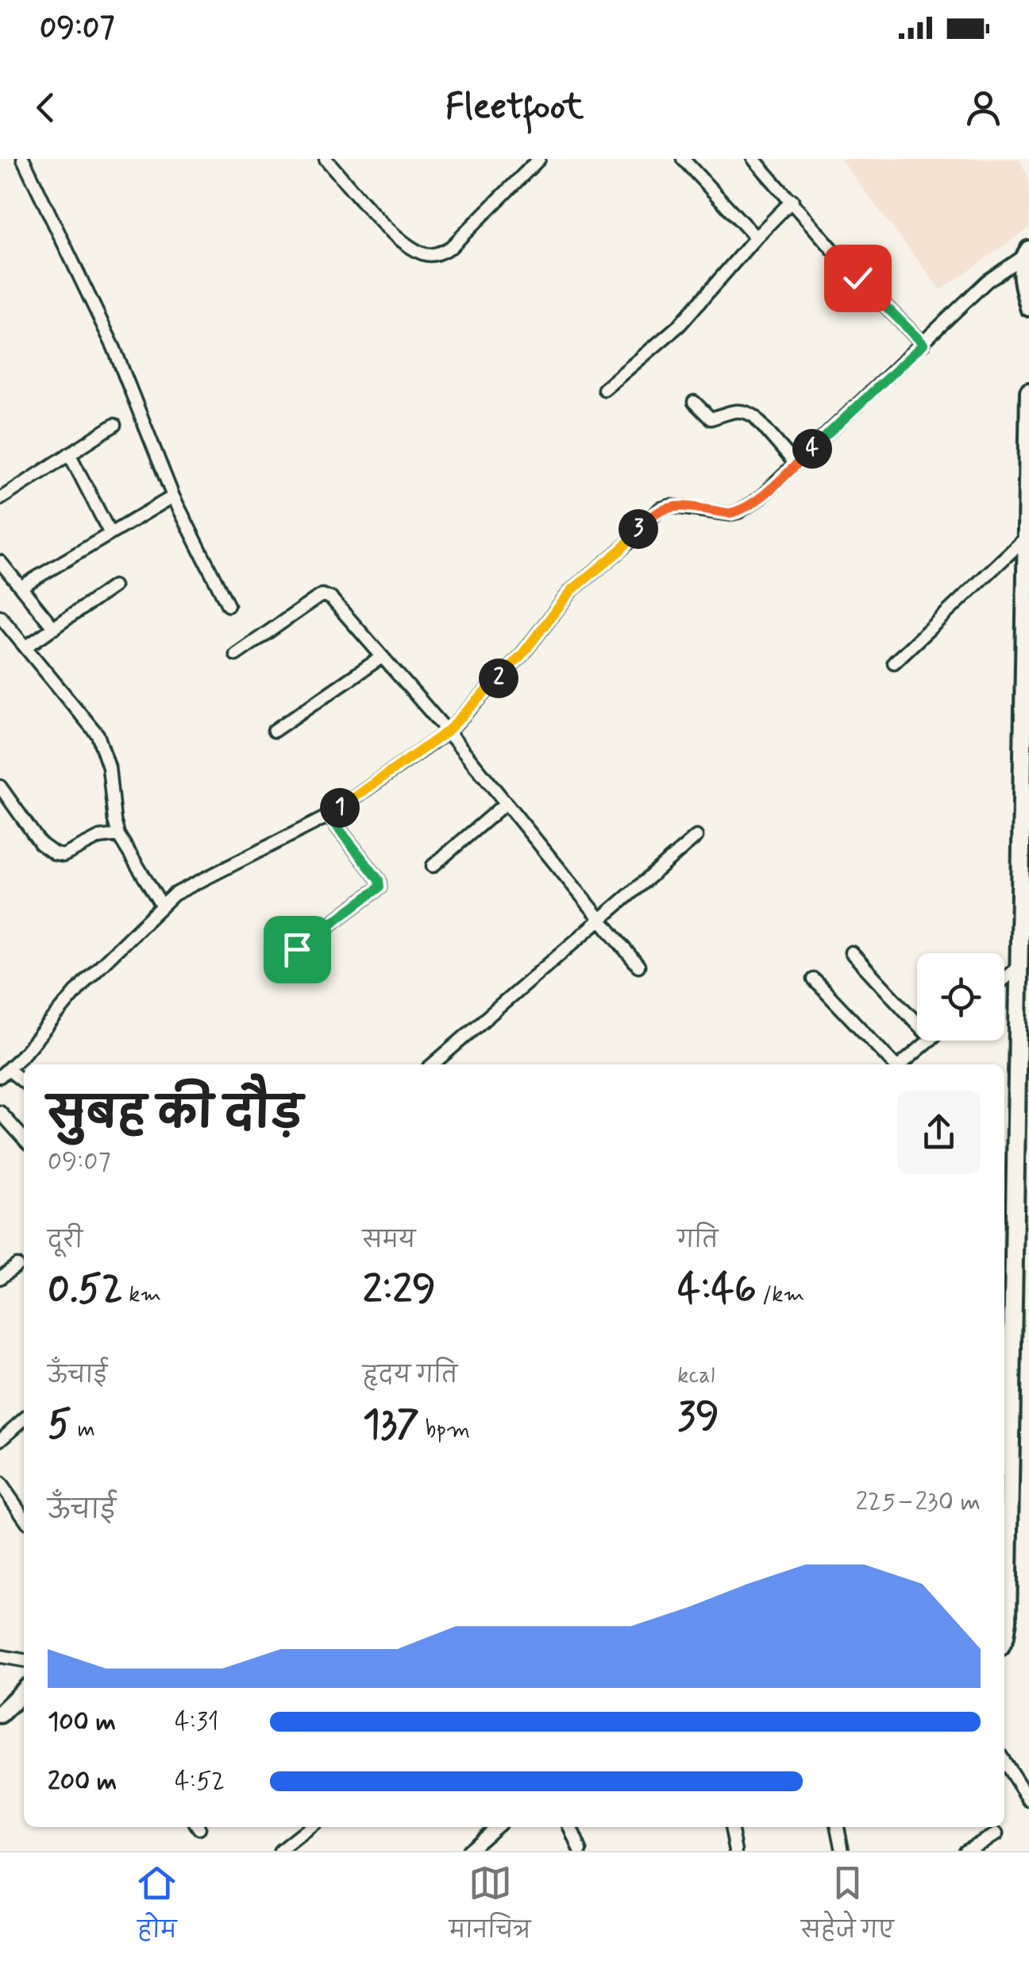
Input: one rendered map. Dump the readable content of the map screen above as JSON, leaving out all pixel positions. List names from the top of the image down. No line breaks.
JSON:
{"page":{"status":"09:07","header":"Fleetfoot","pins":["4","3","2","1"],"heading":["सुबह की दौड़","09:07"],"stats":[["दूरी","0.52 km"],["समय","2:29"],["गति","4:46 /km"],["ऊँचाई","5 m"],["हृदय गति","137 bpm"],["kcal","39"]],"chart":["ऊँचाई","225–230 m"],"list":[{"name":"100 m","note":"4:31"},{"name":"200 m","note":"4:52"}],"tabs":["होम","मानचित्र","सहेजे गए"]}}
